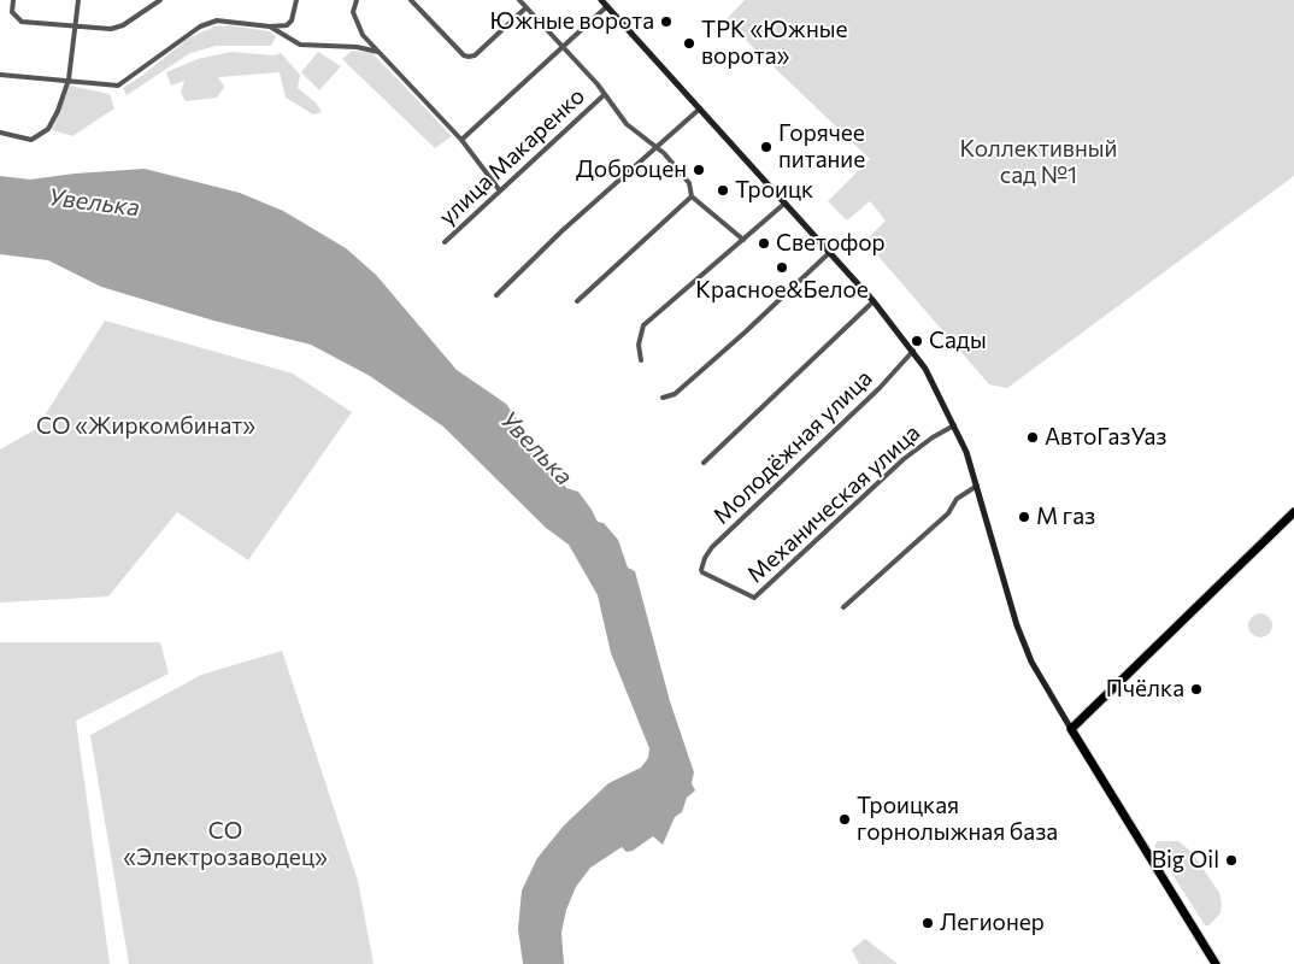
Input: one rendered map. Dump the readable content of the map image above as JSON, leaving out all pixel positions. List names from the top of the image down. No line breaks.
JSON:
{"streets":{"street":["улица Макаренко","Молодёжная улица","Механическая улица"]},"crossings":[["Молодёжная улица","Механическая улица"]],"water":["Увелька"],"parks":["Коллективный сад №1","СО «Жиркомбинат»","СО «Электрозаводец»"],"places":["Южные ворота","ТРК «Южные ворота»","Горячее питание","Доброцен","Троицк","Светофор","Красное&Белое","Сады","АвтоГазУаз","М газ","Пчёлка","Троицкая горнолыжная база","Big Oil","Легионер"]}
